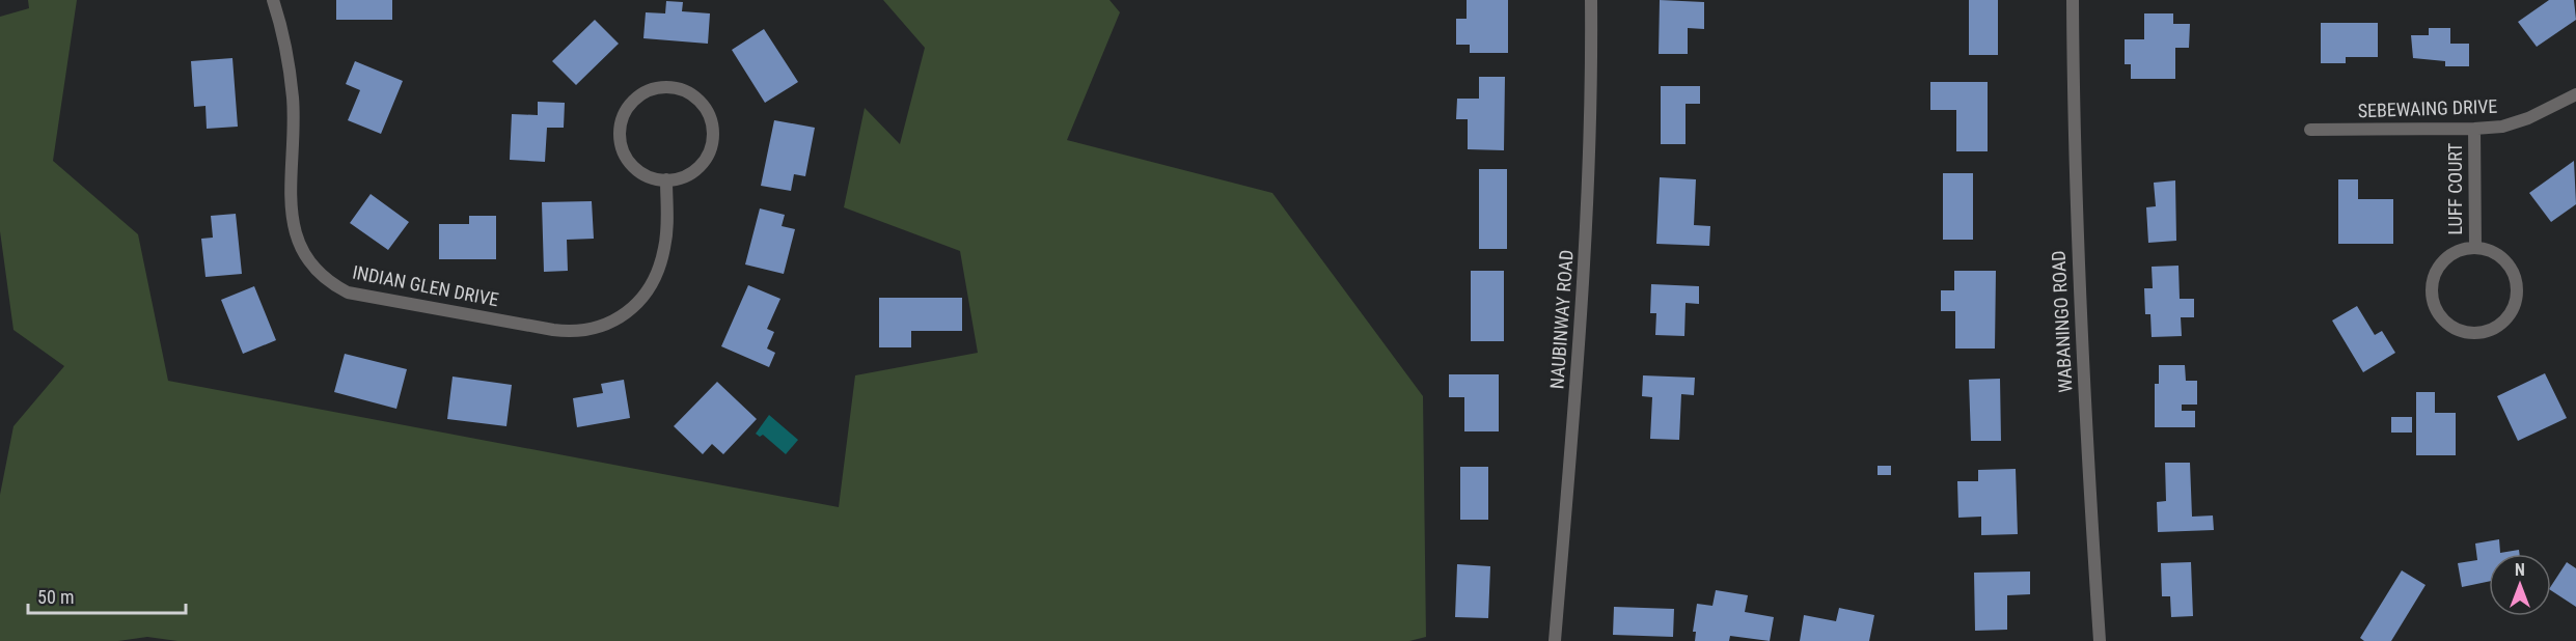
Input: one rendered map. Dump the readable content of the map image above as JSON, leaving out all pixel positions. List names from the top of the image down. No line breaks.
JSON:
{"streets":{"street":["SEBEWAING DRIVE","LUFF COURT","INDIAN GLEN DRIVE","NAUBINWAY ROAD","WABANINGO ROAD"]},"crossings":[["SEBEWAING DRIVE","LUFF COURT"]],"scale_bar":"50 m","north":"top"}
